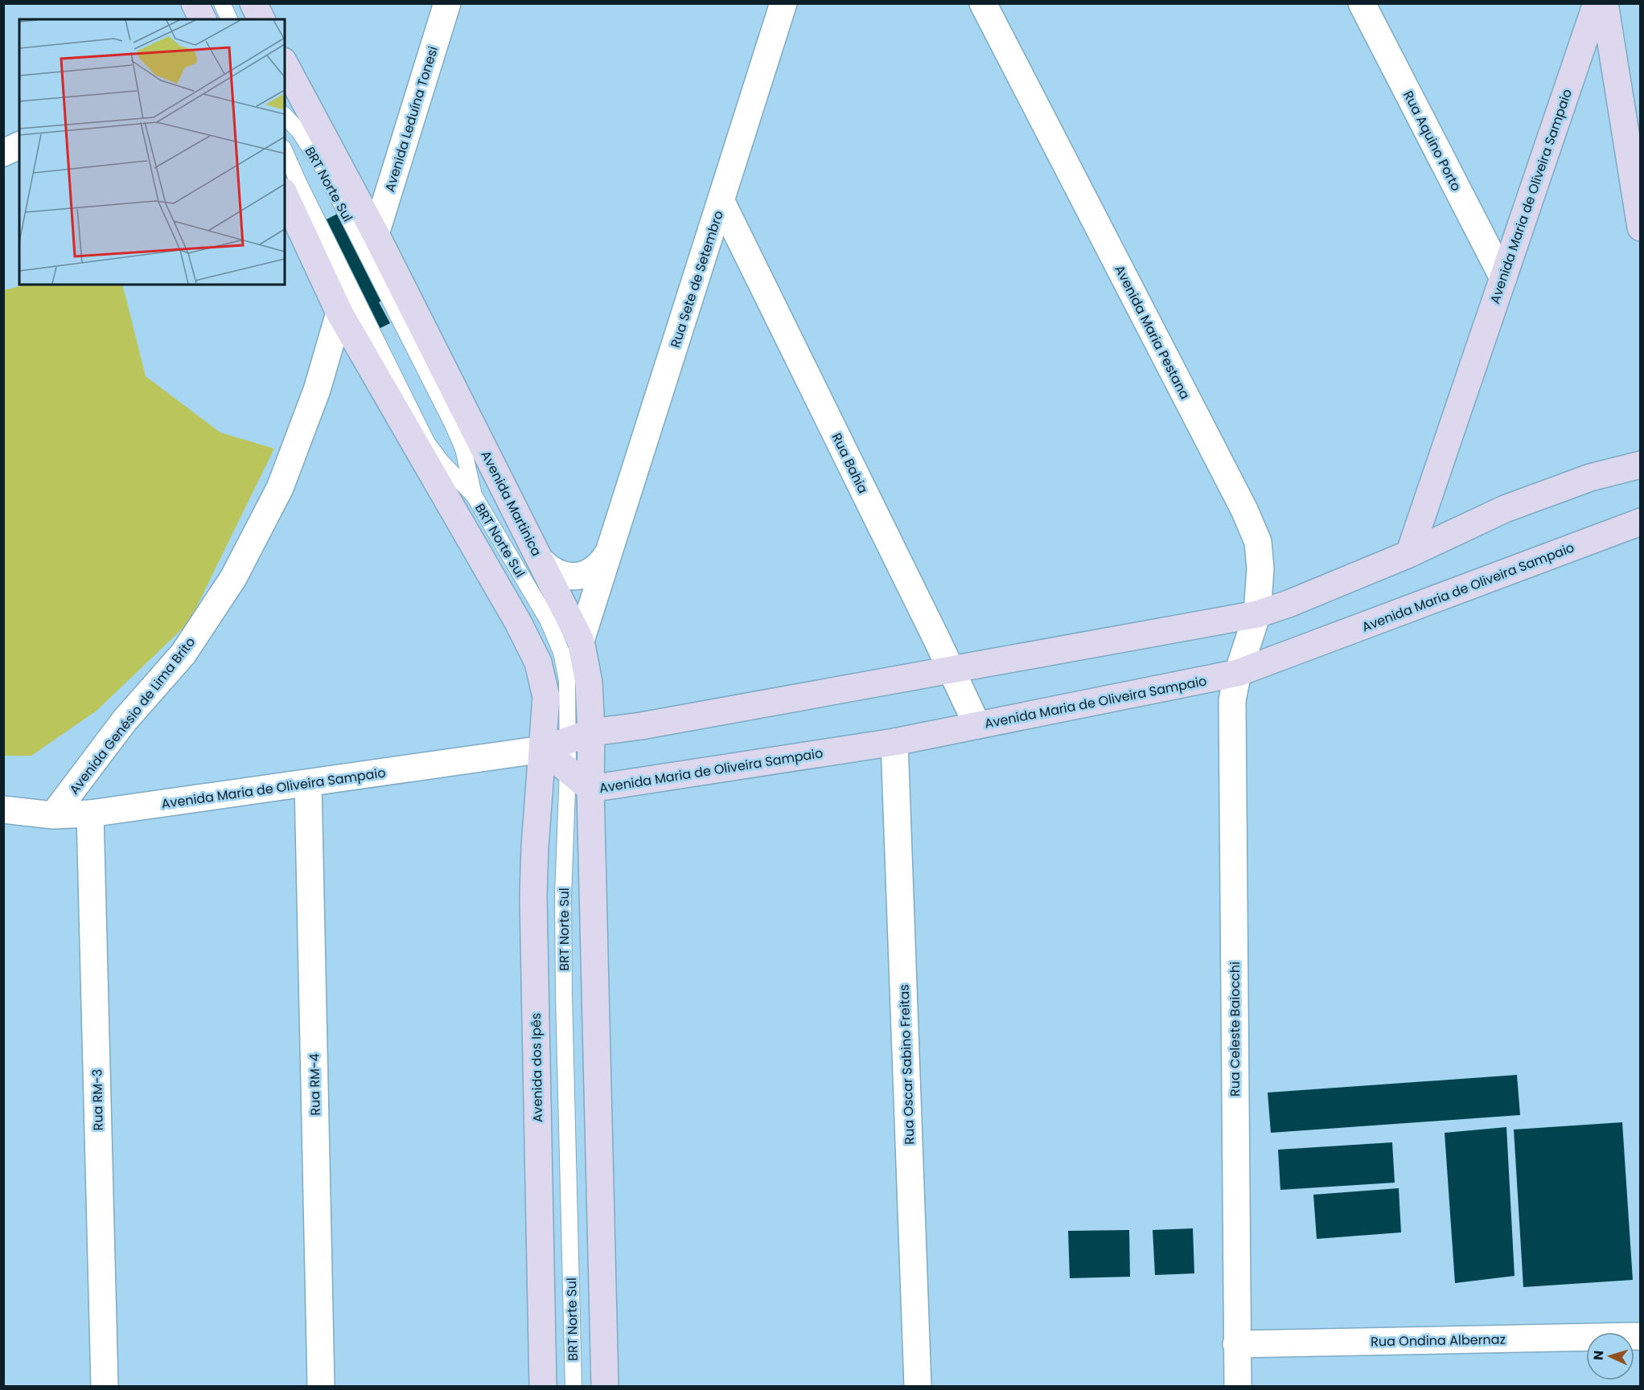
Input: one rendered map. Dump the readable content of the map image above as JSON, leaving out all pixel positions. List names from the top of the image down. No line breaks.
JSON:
{"streets":{"main road":["Avenida Maria de Oliveira Sampaio","Avenida Martinica","Avenida dos Ipês"],"street":["Avenida Leduína Tonesi","Rua Aquino Porto","Rua Sete de Setembro","Avenida Maria Pestana","Rua Bahia","Avenida Genésio de Lima Brito","Rua Celeste Baiocchi","Rua Oscar Sabino Freitas","Rua RM-4","Rua RM-3","Rua Ondina Albernaz"],"lane":["BRT Norte Sul"]},"crossings":[["Avenida Leduína Tonesi","Avenida Martinica"],["Rua Aquino Porto","Avenida Maria de Oliveira Sampaio"],["BRT Norte Sul","Avenida Maria de Oliveira Sampaio"],["BRT Norte Sul","Avenida Martinica"],["Avenida Maria de Oliveira Sampaio","Avenida Maria Pestana"],["Avenida Maria de Oliveira Sampaio","Rua Bahia"],["Avenida Maria de Oliveira Sampaio","Avenida Martinica"],["Avenida Maria de Oliveira Sampaio","Avenida Genésio de Lima Brito"],["Avenida Maria de Oliveira Sampaio","Rua Celeste Baiocchi"],["Avenida Maria de Oliveira Sampaio","Rua Oscar Sabino Freitas"],["Avenida Maria de Oliveira Sampaio","Avenida dos Ipês"],["Avenida Maria de Oliveira Sampaio","Rua RM-4"],["Avenida Maria de Oliveira Sampaio","Rua RM-3"],["Rua Sete de Setembro","Rua Bahia"],["Rua Sete de Setembro","Avenida Martinica"],["Avenida Maria Pestana","Rua Celeste Baiocchi"],["Rua Celeste Baiocchi","Rua Ondina Albernaz"]],"north":"left"}
